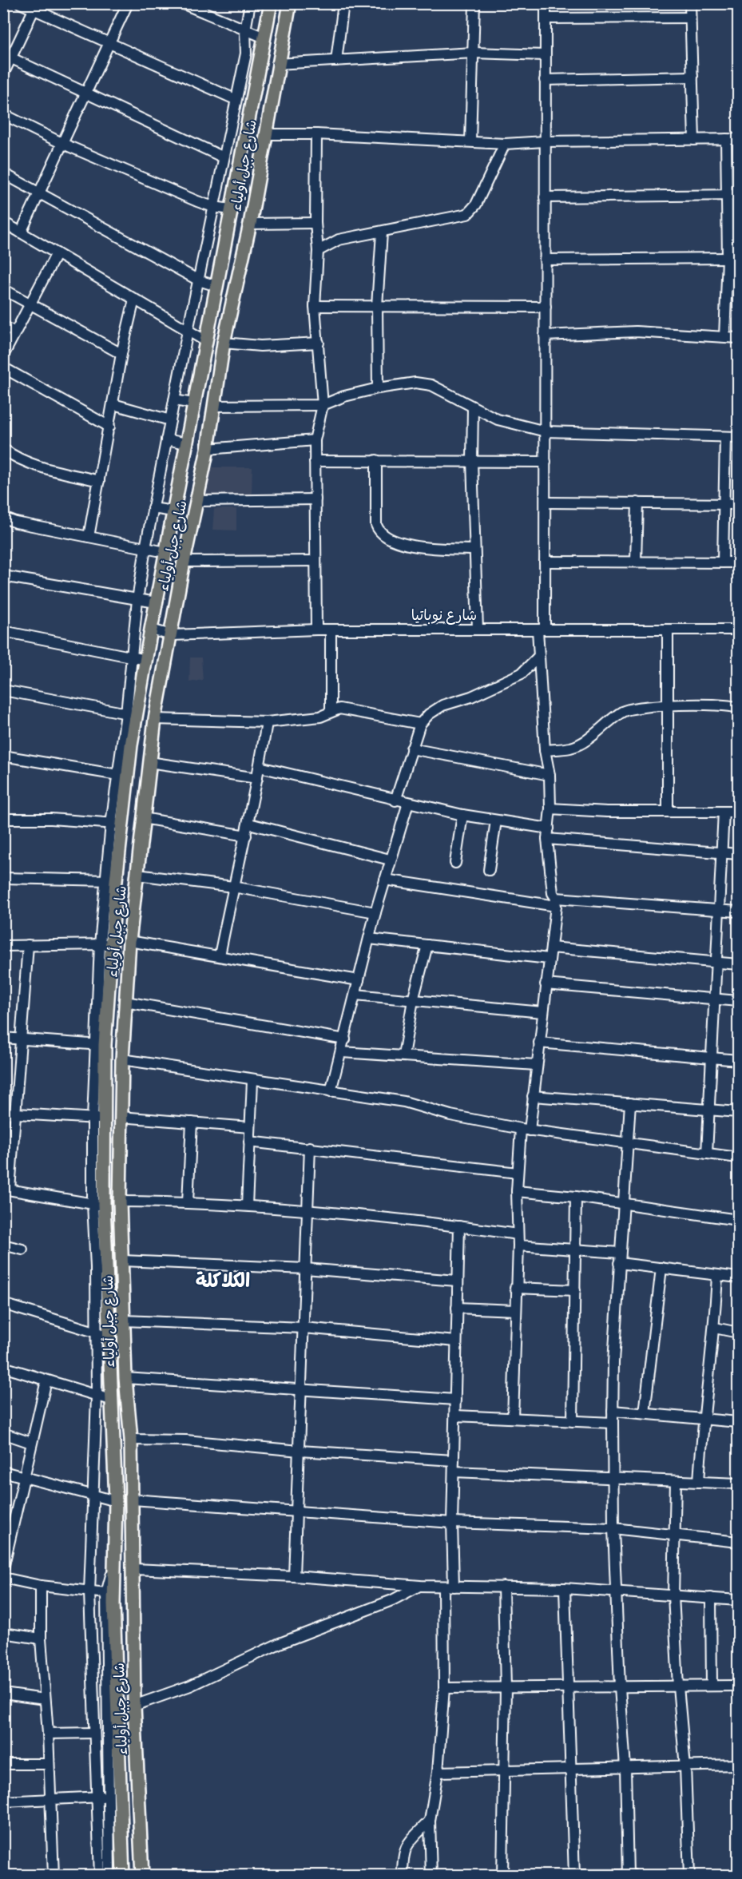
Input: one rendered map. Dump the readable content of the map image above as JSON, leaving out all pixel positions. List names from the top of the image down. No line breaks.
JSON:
{"streets":{"main road":["شارع جبل أولياء"],"street":["شارع نوباتيا"]},"crossings":[["شارع جبل أولياء","شارع نوباتيا"]],"districts":["الكلاكلة"]}
